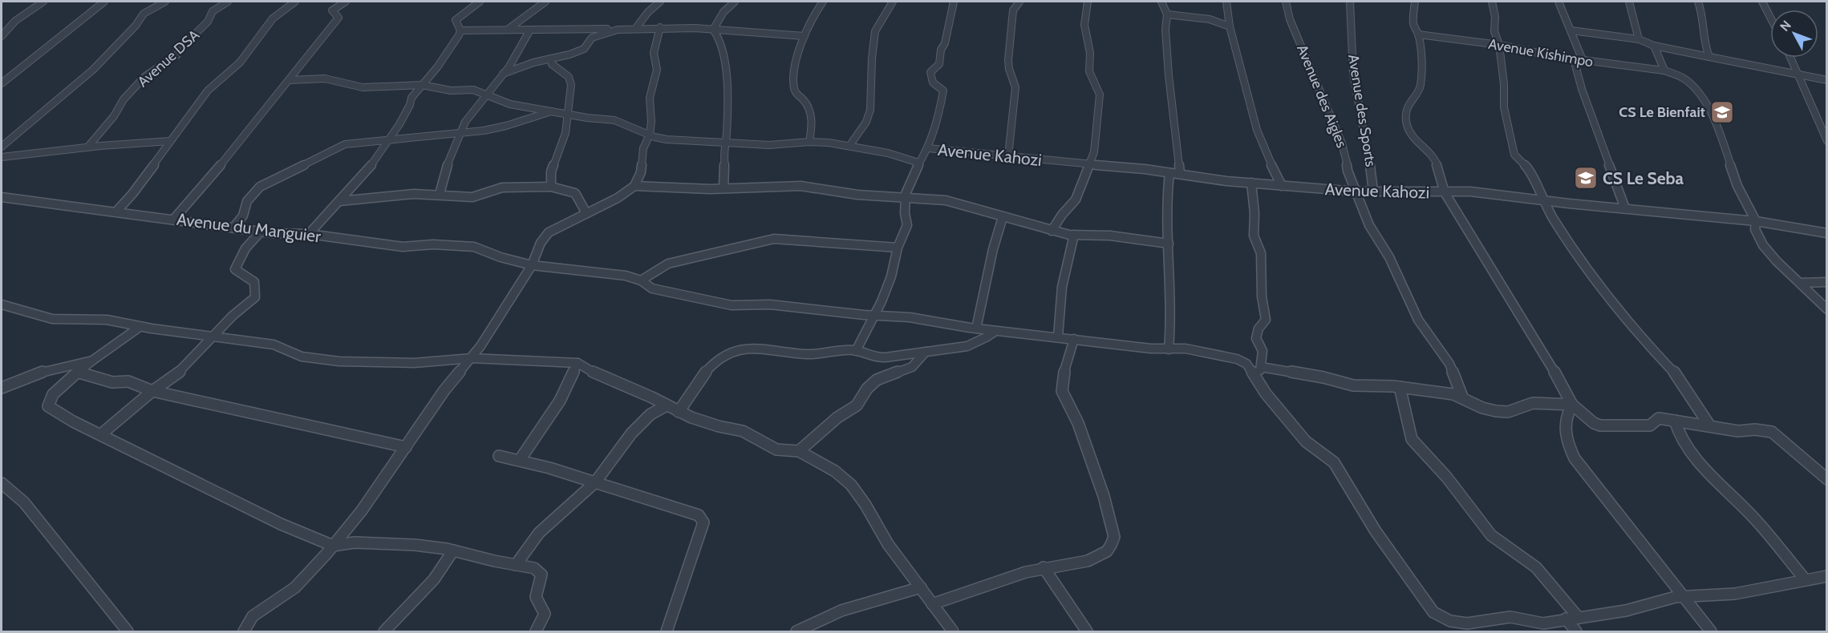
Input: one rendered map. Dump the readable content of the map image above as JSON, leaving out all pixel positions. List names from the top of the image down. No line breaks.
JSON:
{"streets":{"street":["Avenue Kishimpo","Avenue DSA","Avenue des Aigles","Avenue des Sports","Avenue Kahozi","Avenue du Manguier"]},"crossings":[["Avenue Kishimpo","Avenue Kahozi"],["Avenue des Aigles","Avenue Kahozi"],["Avenue des Sports","Avenue Kahozi"]],"places":{"school or university":["CS Le Bienfait","CS Le Seba"]},"north":"top left"}
